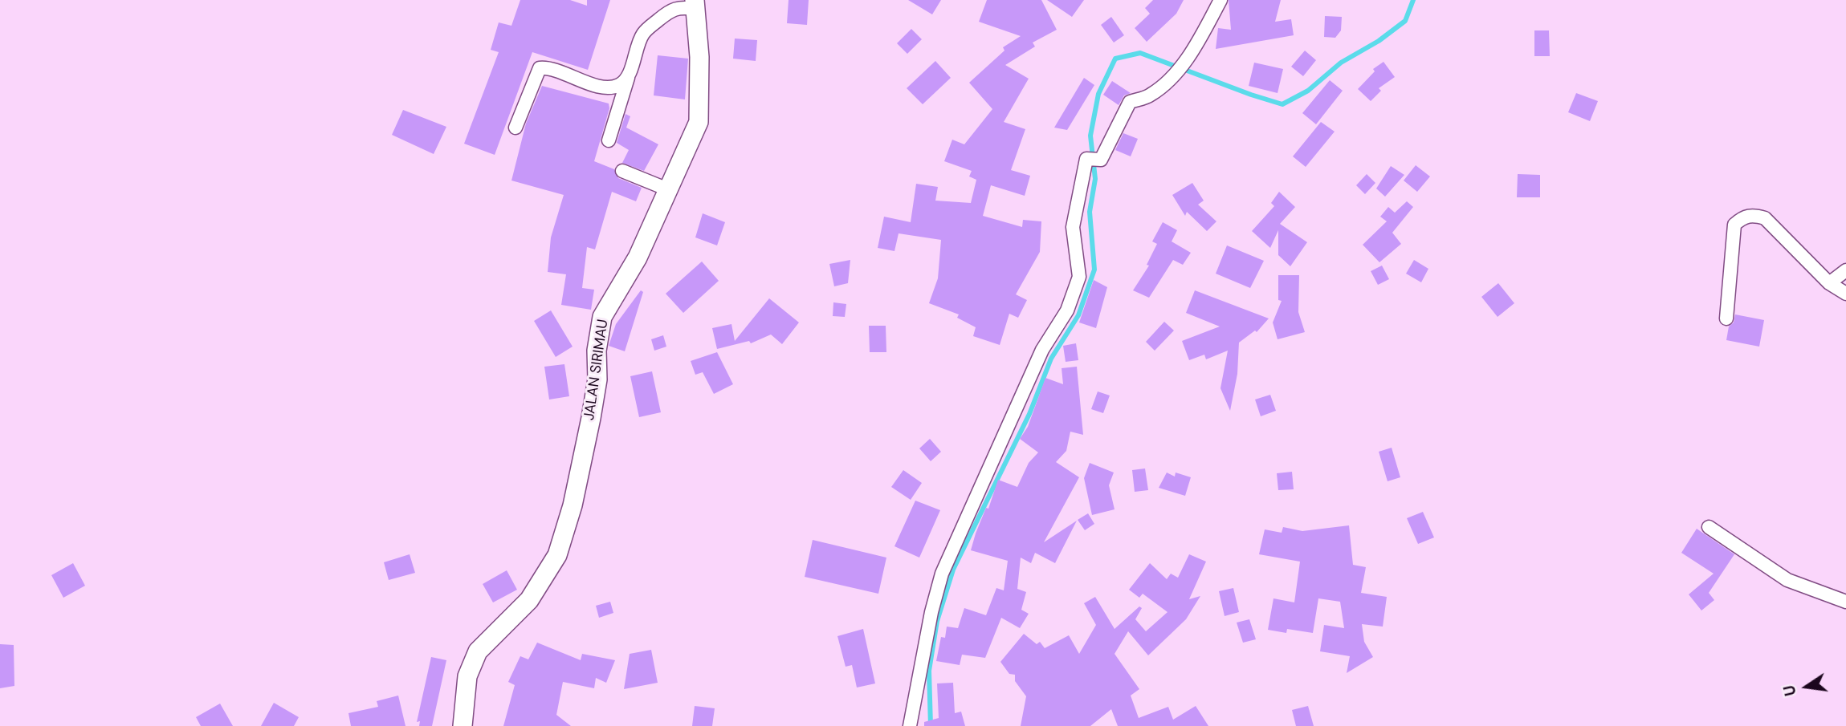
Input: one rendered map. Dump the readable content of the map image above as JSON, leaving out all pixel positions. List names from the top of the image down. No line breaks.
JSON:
{"streets":{"main road":["JALAN SIRIMAU"]},"north":"left"}
